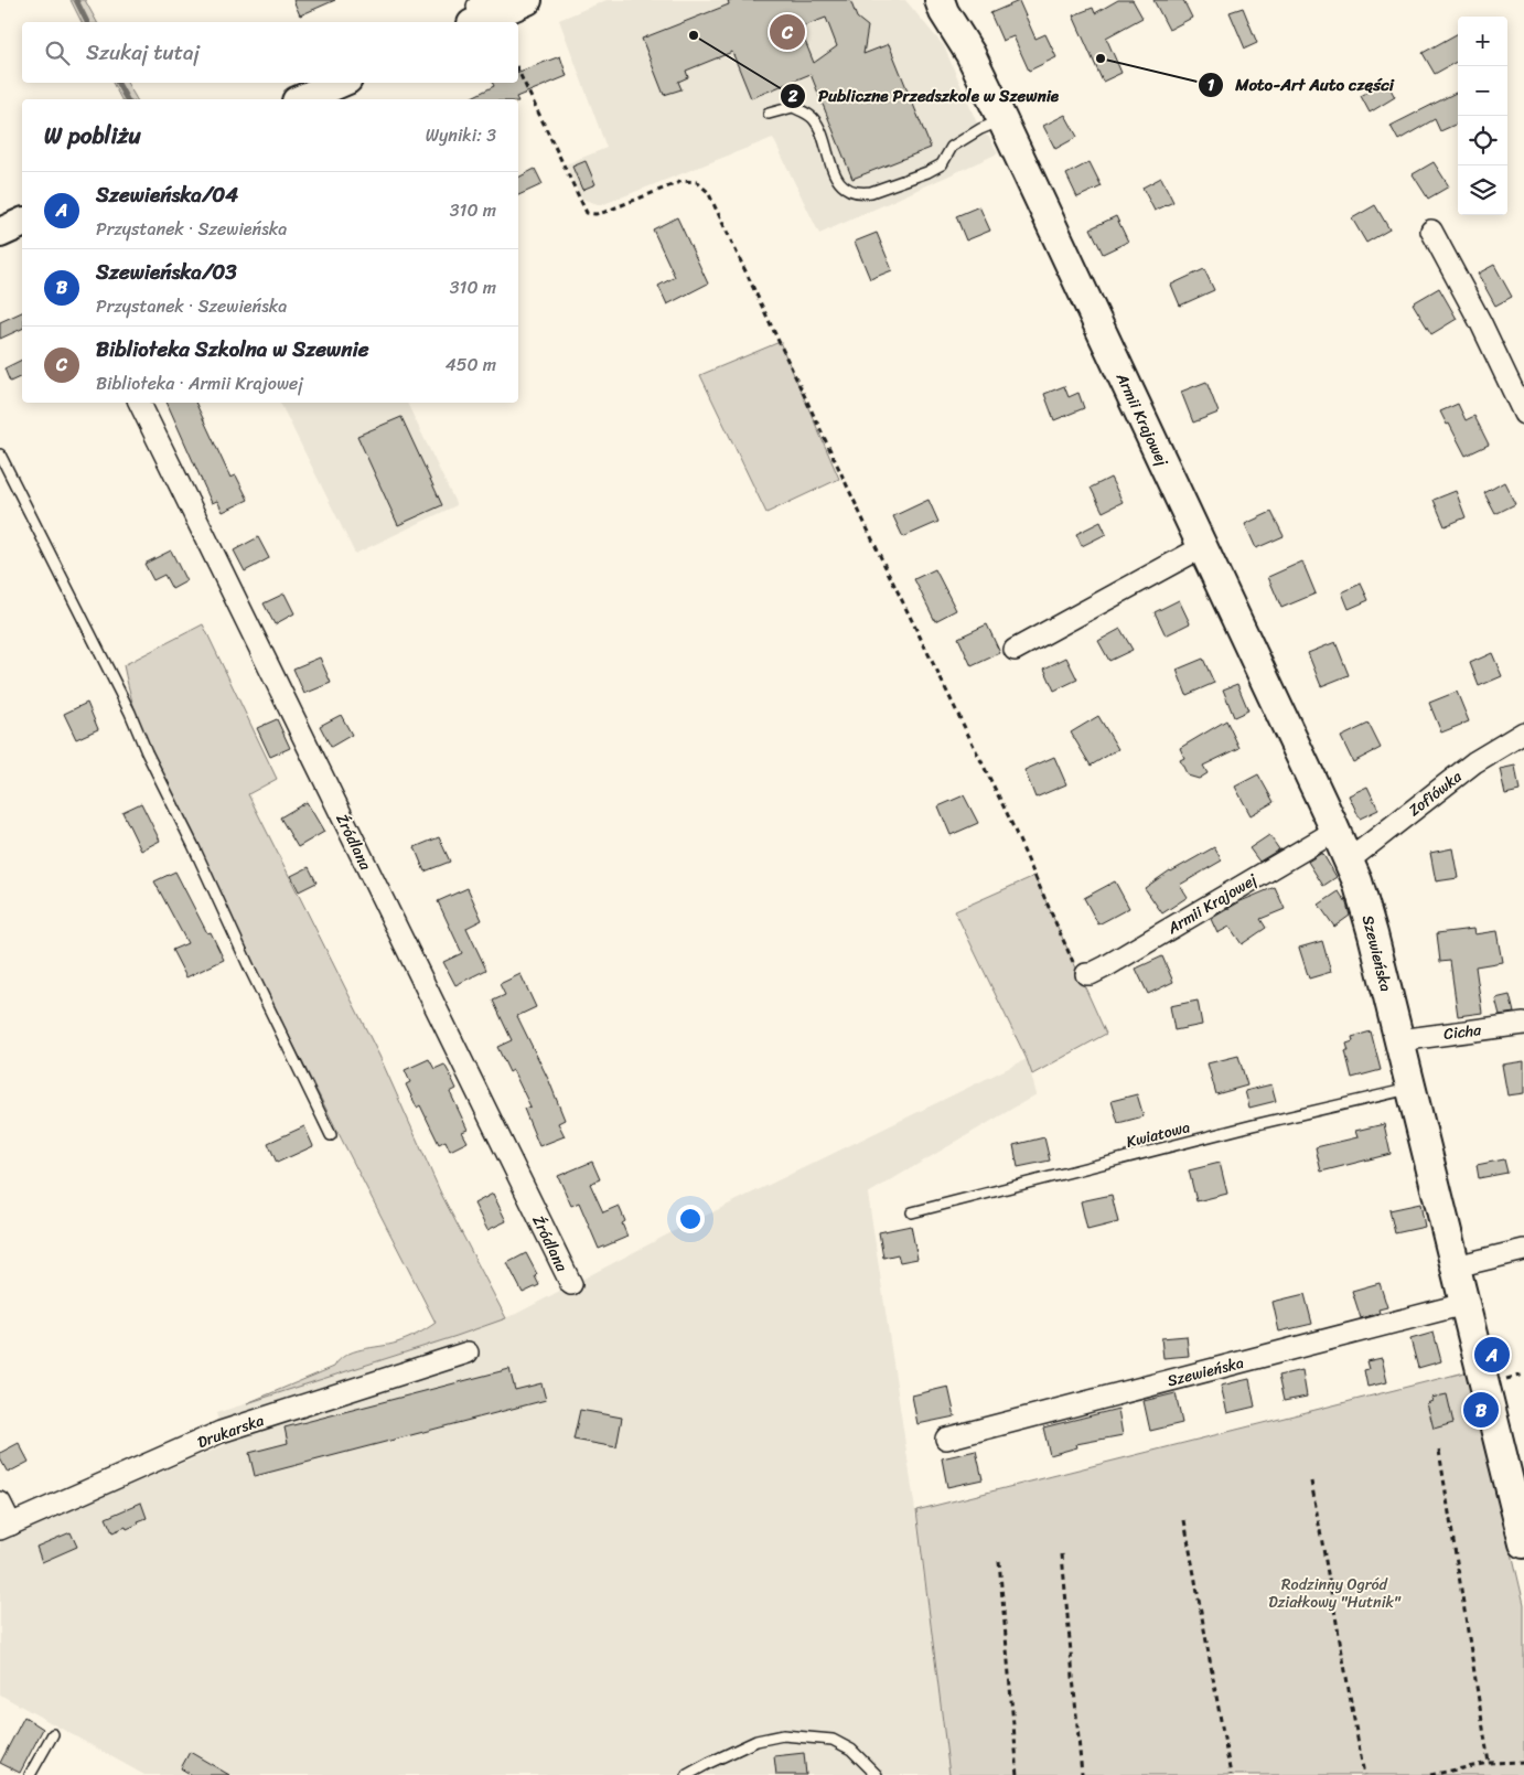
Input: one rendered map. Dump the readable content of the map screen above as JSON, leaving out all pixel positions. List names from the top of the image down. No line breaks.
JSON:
{"streets":{"street":["Armii Krajowej","Zofiówka","Źródlana","Szewieńska","Cicha","Drukarska"],"lane":["Kwiatowa"]},"crossings":[["Armii Krajowej","Zofiówka"],["Armii Krajowej","Szewieńska"],["Zofiówka","Szewieńska"],["Szewieńska","Cicha"],["Szewieńska","Kwiatowa"]],"parks":["Rodzinny Ogród Działkowy \"Hutnik\""],"places":["Publiczne Przedszkole w Szewnie","Moto-Art Auto części"],"page":{"pins":["C","A","B"],"map_buttons":["+","−"],"search":"Szukaj tutaj","heading":["W pobliżu","Wyniki: 3"],"list":[{"mark":"A","name":"Szewieńska/04","note":"Przystanek · Szewieńska","value":"310 m"},{"mark":"B","name":"Szewieńska/03","note":"Przystanek · Szewieńska","value":"310 m"},{"mark":"C","name":"Biblioteka Szkolna w Szewnie","note":"Biblioteka · Armii Krajowej","value":"450 m"}]}}
